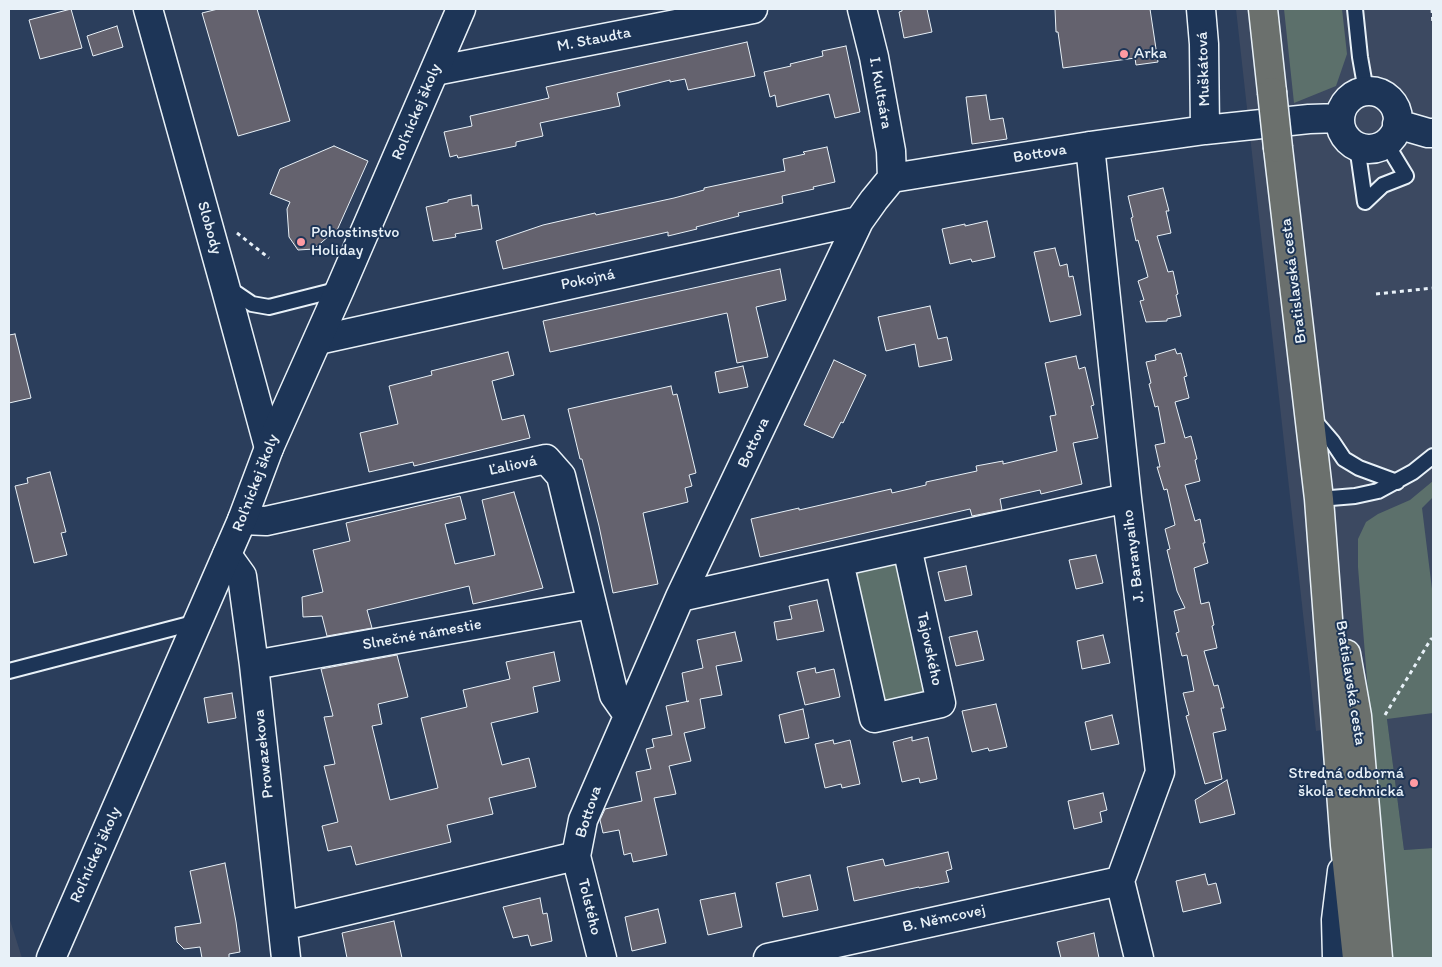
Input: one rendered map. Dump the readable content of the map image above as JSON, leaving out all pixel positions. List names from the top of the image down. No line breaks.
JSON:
{"streets":{"main road":["Bratislavská cesta"],"street":["M. Staudta","Muškátová","I. Kultsára","Roľníckej školy","Bottova","Slobody","Pokojná","Ľaliová","J. Baranyaiho","Slnečné námestie","Tajovského","Prowazekova","Tolstého","B. Němcovej"]},"crossings":[["M. Staudta","Roľníckej školy"],["Muškátová","Bottova"],["I. Kultsára","Bottova"],["Roľníckej školy","Slobody"],["Roľníckej školy","Pokojná"],["Roľníckej školy","Ľaliová"],["Roľníckej školy","Prowazekova"],["Bottova","Pokojná"],["Bottova","Ľaliová"],["Bottova","J. Baranyaiho"],["Bottova","Prowazekova"],["Bottova","Tolstého"],["Ľaliová","Slnečné námestie"],["J. Baranyaiho","B. Němcovej"],["Slnečné námestie","Prowazekova"]],"places":["Arka","Pohostinstvo Holiday","Stredná odborná škola technická"]}
